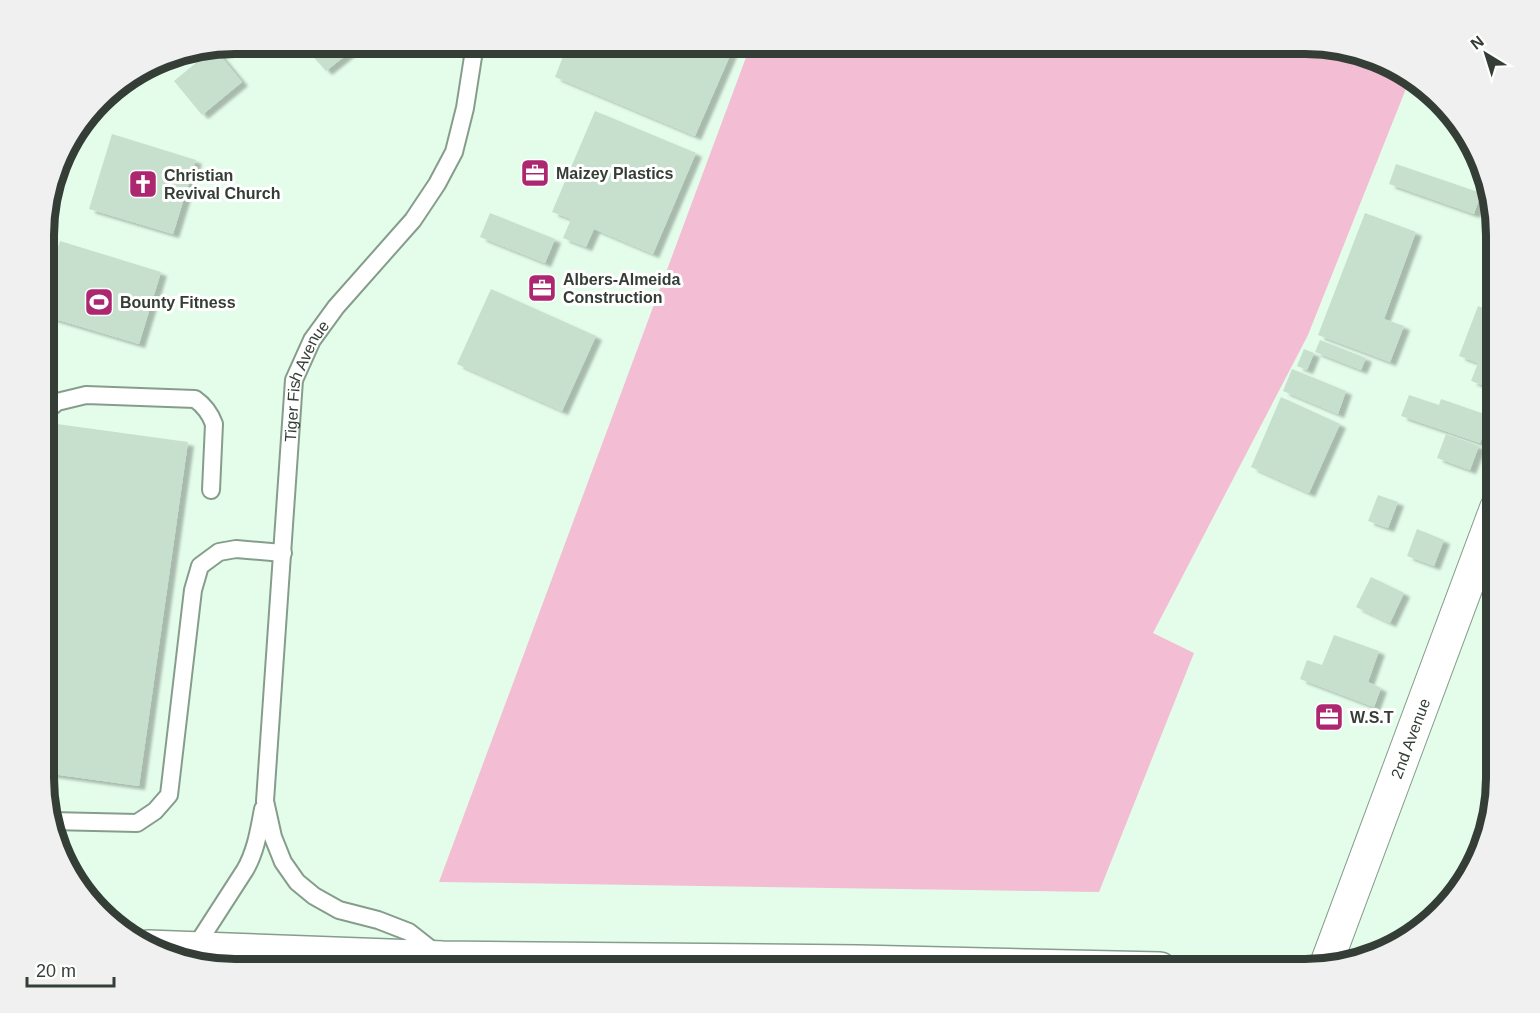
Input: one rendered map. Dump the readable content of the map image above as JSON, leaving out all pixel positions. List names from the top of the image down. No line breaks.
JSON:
{"streets":{"street":["2nd Avenue"],"lane":["Tiger Fish Avenue"]},"places":{"office":["Maizey Plastics","Albers-Almeida Construction","W.S.T"],"church":["Christian Revival Church"],"sports":["Bounty Fitness"]},"scale_bar":"20 m","north":"top left"}
